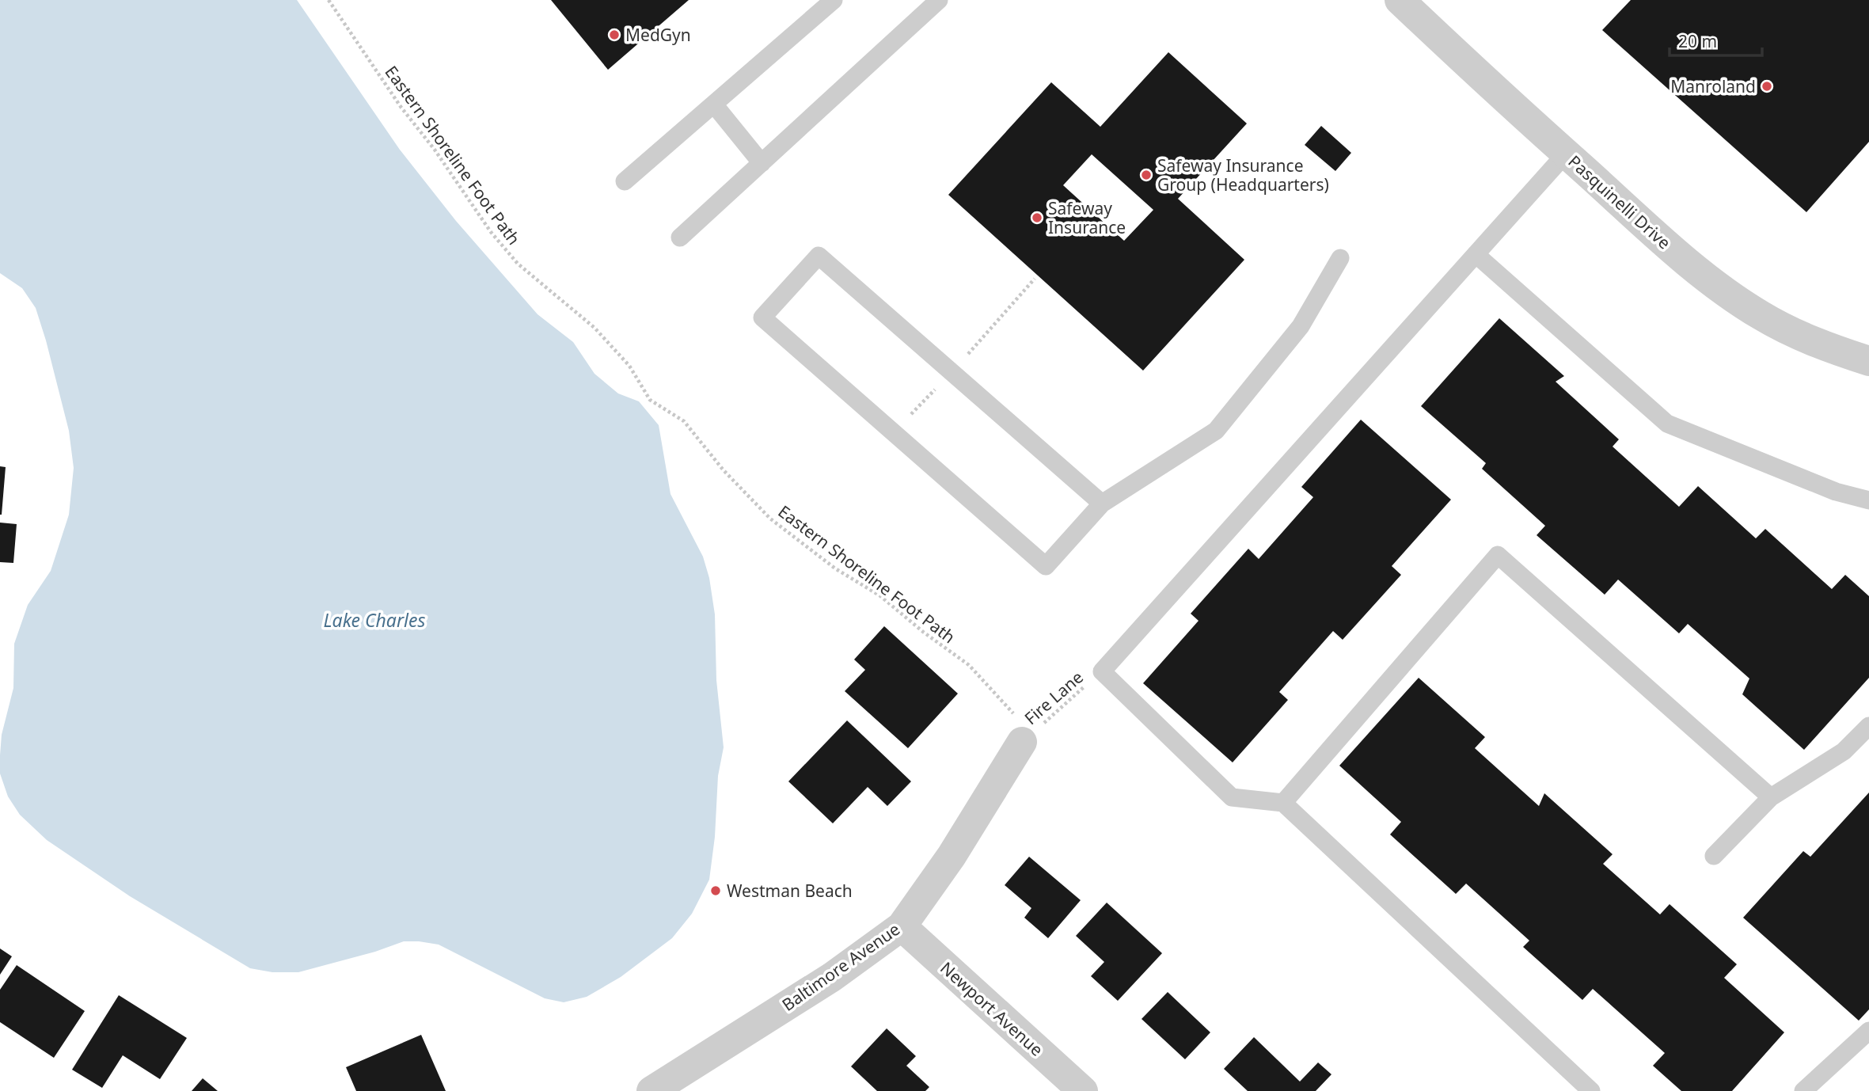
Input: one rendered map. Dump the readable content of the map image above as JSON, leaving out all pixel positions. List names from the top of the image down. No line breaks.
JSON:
{"streets":{"street":["Pasquinelli Drive","Baltimore Avenue","Newport Avenue"],"path":["Eastern Shoreline Foot Path","Fire Lane"]},"crossings":[["Eastern Shoreline Foot Path","Fire Lane"],["Eastern Shoreline Foot Path","Baltimore Avenue"],["Fire Lane","Baltimore Avenue"],["Baltimore Avenue","Newport Avenue"]],"water":["Lake Charles"],"places":["MedGyn","Manroland","Safeway Insurance Group (Headquarters)","Safeway Insurance","Westman Beach"],"scale_bar":"20 m"}
